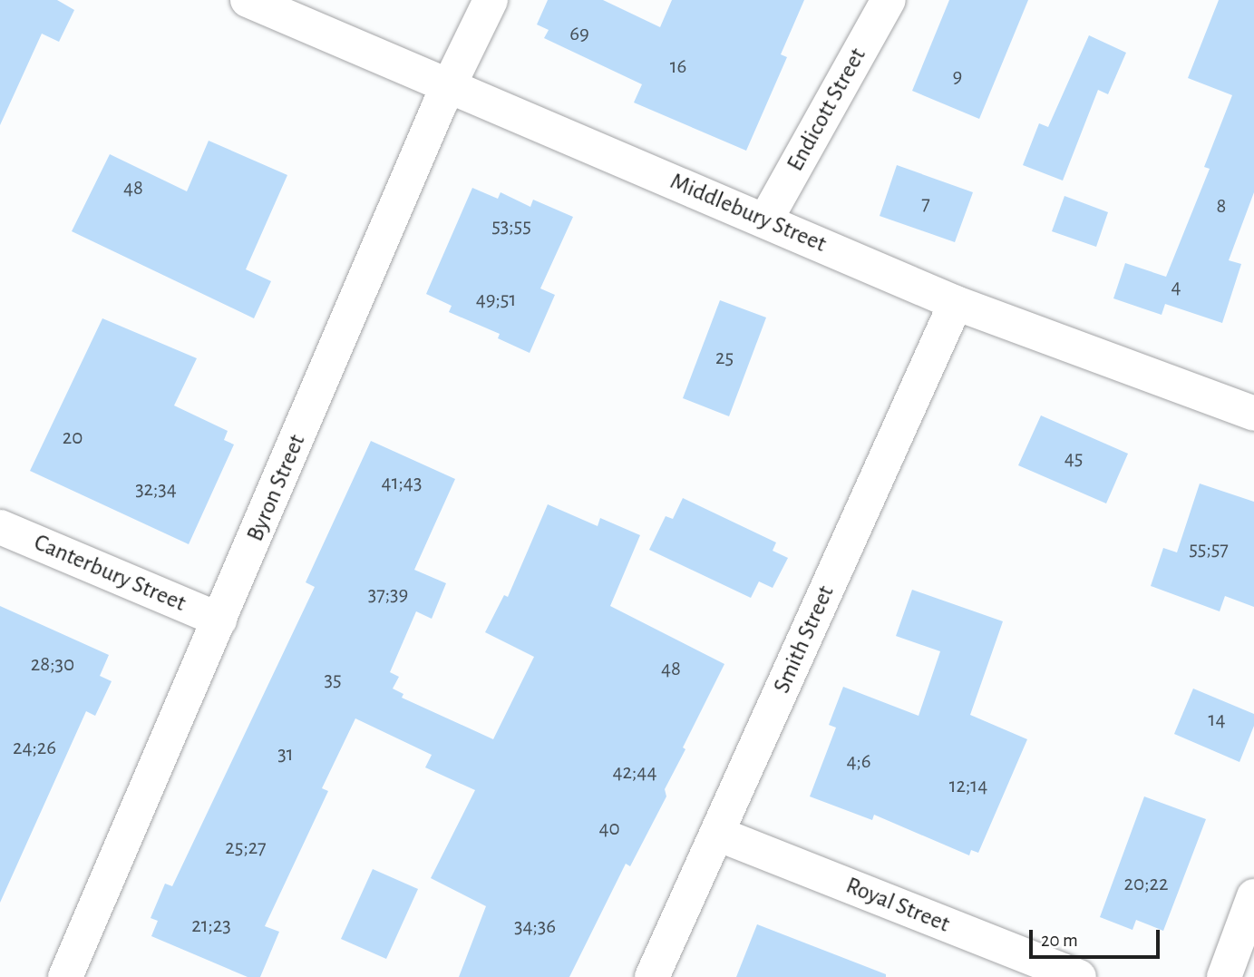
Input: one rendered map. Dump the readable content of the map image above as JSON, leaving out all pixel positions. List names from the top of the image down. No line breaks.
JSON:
{"streets":{"street":["Endicott Street","Middlebury Street","Byron Street","Canterbury Street","Smith Street","Royal Street"]},"crossings":[["Endicott Street","Middlebury Street"],["Middlebury Street","Byron Street"],["Middlebury Street","Smith Street"],["Byron Street","Canterbury Street"],["Smith Street","Royal Street"]],"house_numbers":["69","16","9","48","7","8","53;55","4","49;51","25","20","45","41;43","32;34","55;57","37;39","28;30","48","35","14","24;26","31","4;6","42;44","12;14","40","25;27","20;22","21;23","34;36"],"scale_bar":"20 m"}
